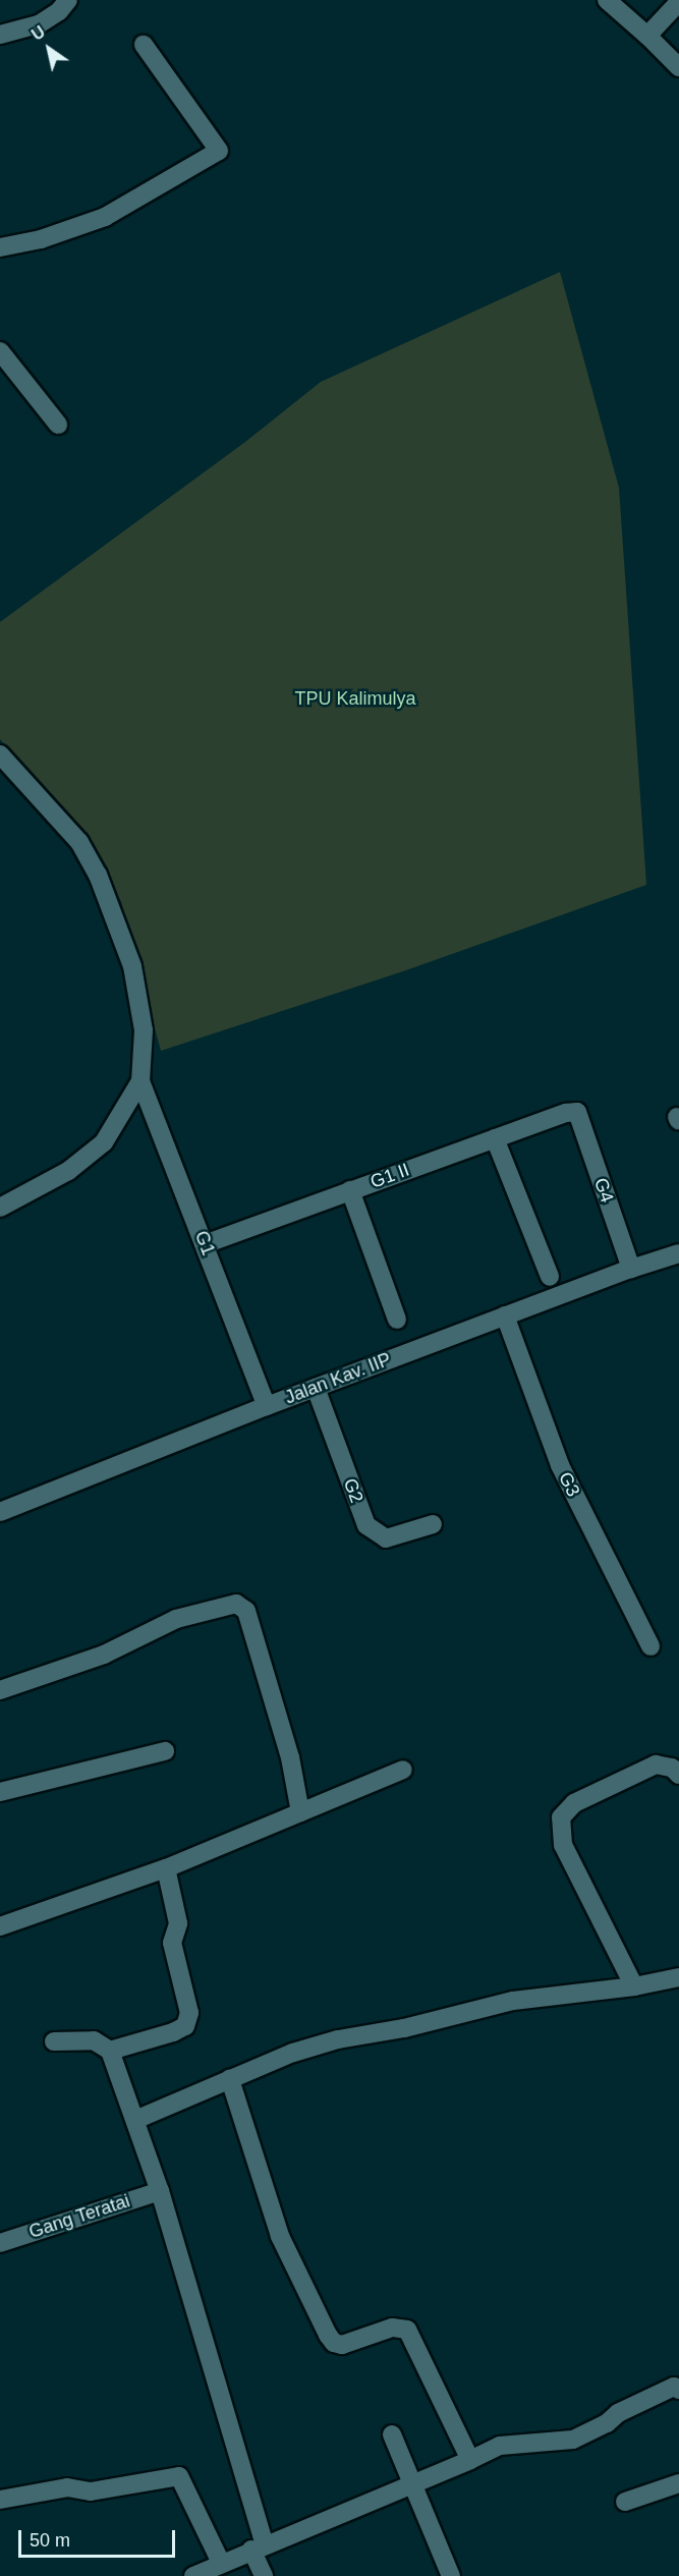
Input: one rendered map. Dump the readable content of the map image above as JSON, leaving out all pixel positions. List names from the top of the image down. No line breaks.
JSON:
{"streets":{"street":["G1 II","G4","G1","Jalan Kav. IIP","G3","G2","Gang Teratai"]},"crossings":[["G1 II","G4"],["G1 II","G1"],["G4","Jalan Kav. IIP"],["G1","Jalan Kav. IIP"],["Jalan Kav. IIP","G3"],["Jalan Kav. IIP","G2"]],"parks":["TPU Kalimulya"],"scale_bar":"50 m","north":"top left"}
